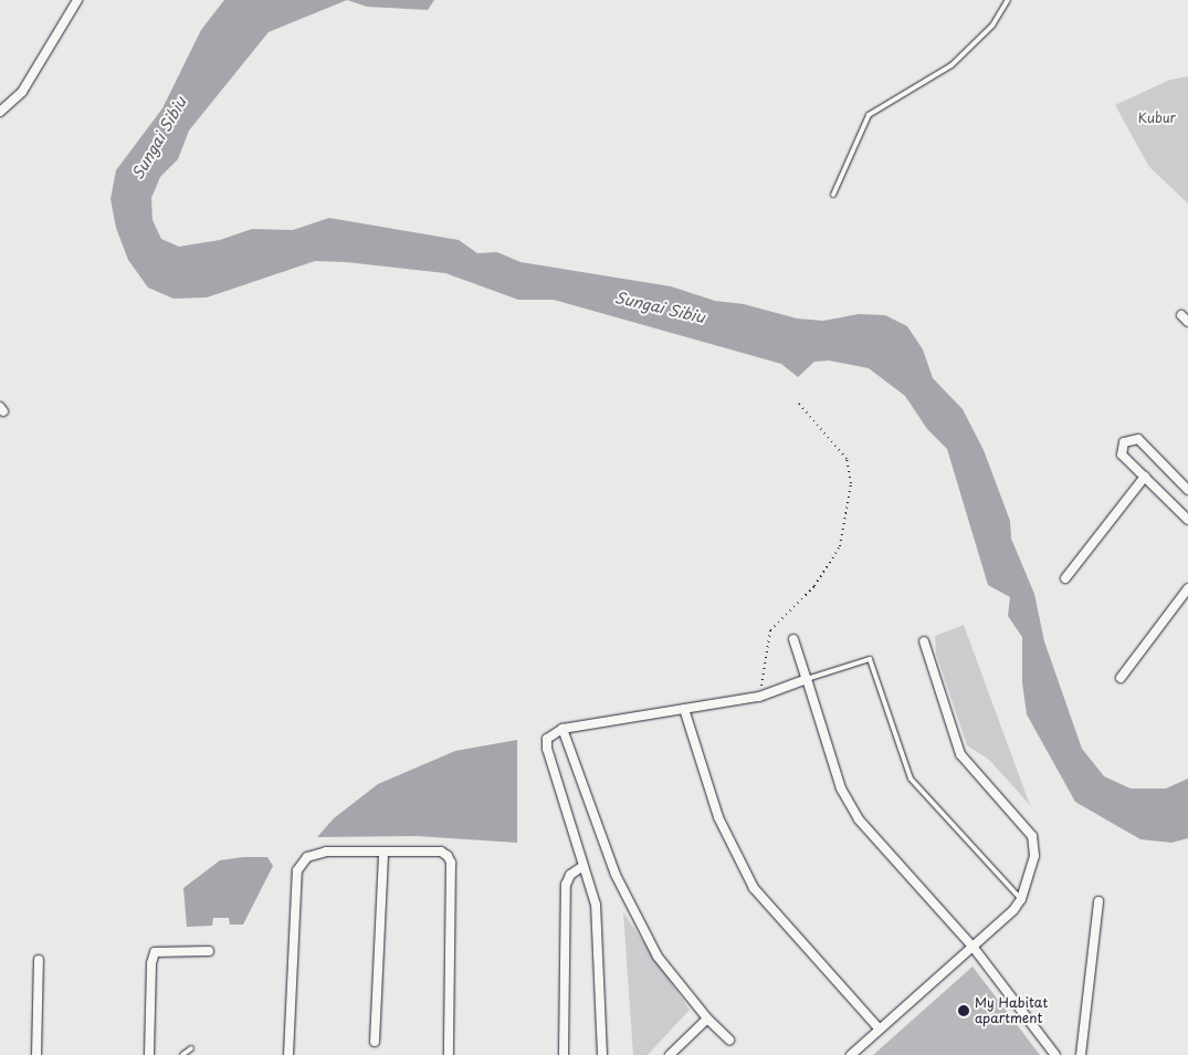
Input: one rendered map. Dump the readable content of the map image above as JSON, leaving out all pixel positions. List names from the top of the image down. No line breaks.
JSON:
{"water":["Sungai Sibiu"],"parks":["Kubur"],"places":["My Habitat apartment"]}
